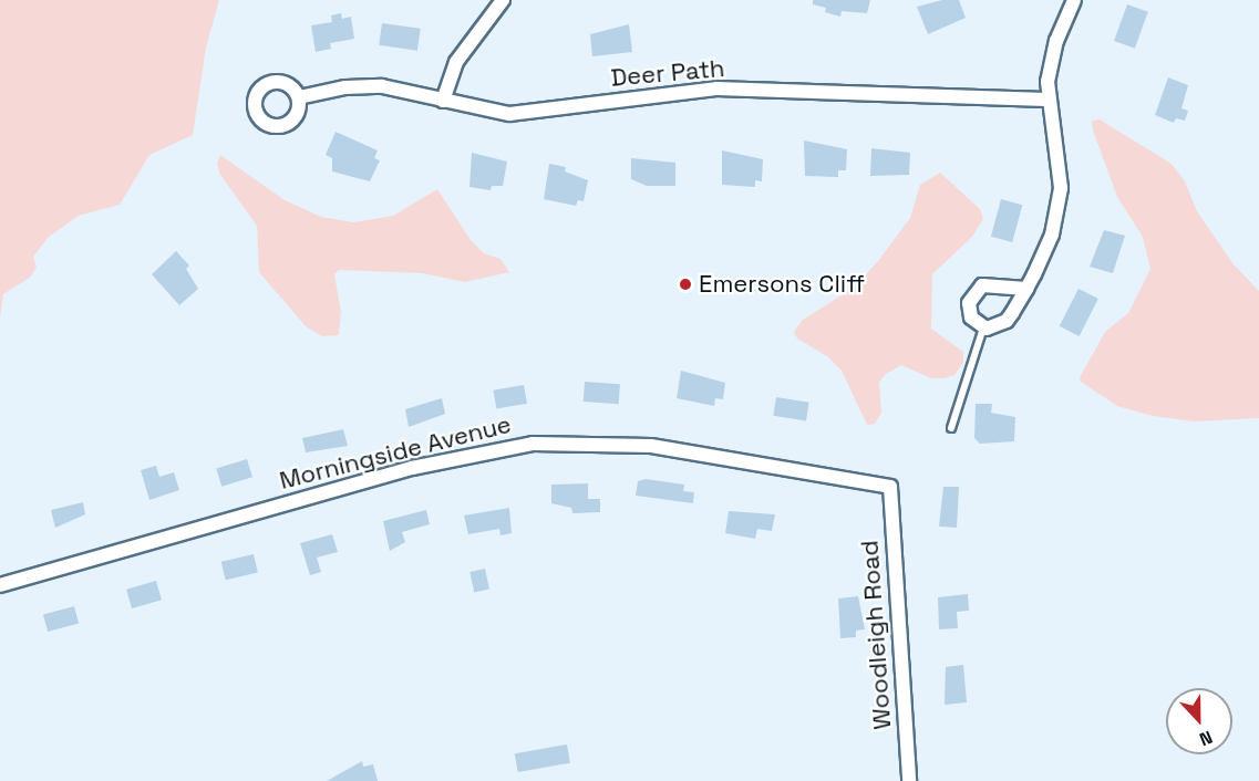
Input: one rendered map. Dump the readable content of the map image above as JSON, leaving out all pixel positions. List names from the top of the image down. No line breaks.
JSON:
{"streets":{"street":["Deer Path","Morningside Avenue","Woodleigh Road"]},"crossings":[["Morningside Avenue","Woodleigh Road"]],"places":["Emersons Cliff"],"north":"bottom"}
